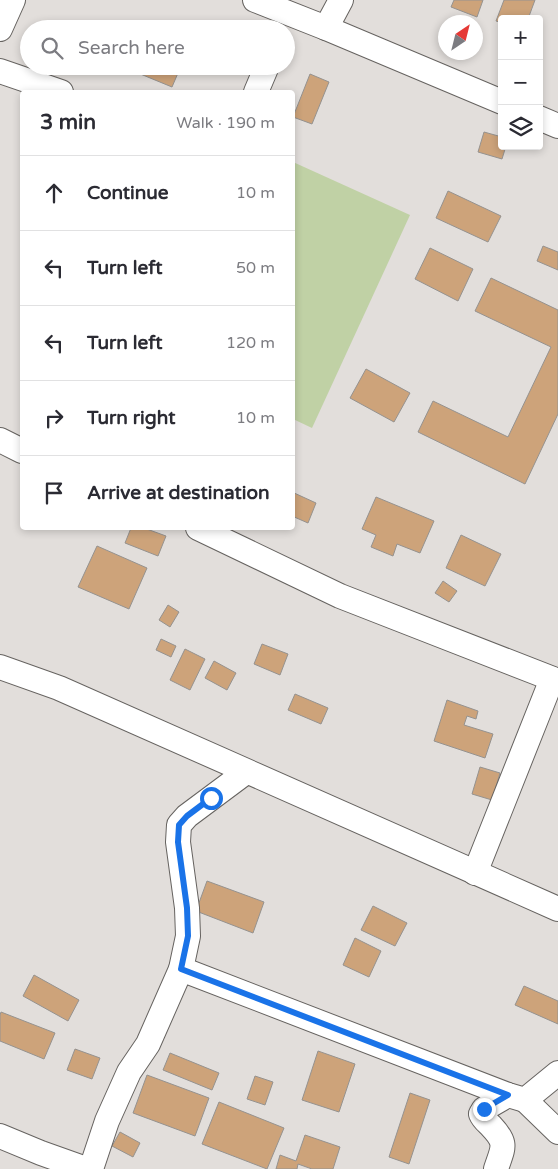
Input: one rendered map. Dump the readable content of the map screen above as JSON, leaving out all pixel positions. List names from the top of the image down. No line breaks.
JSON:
{"north":"top right","page":{"map_buttons":["+","−"],"search":"Search here","heading":["3 min","Walk · 190 m"],"list":[["Continue","10 m"],["Turn left","50 m"],["Turn left","120 m"],["Turn right","10 m"],"Arrive at destination"]}}
